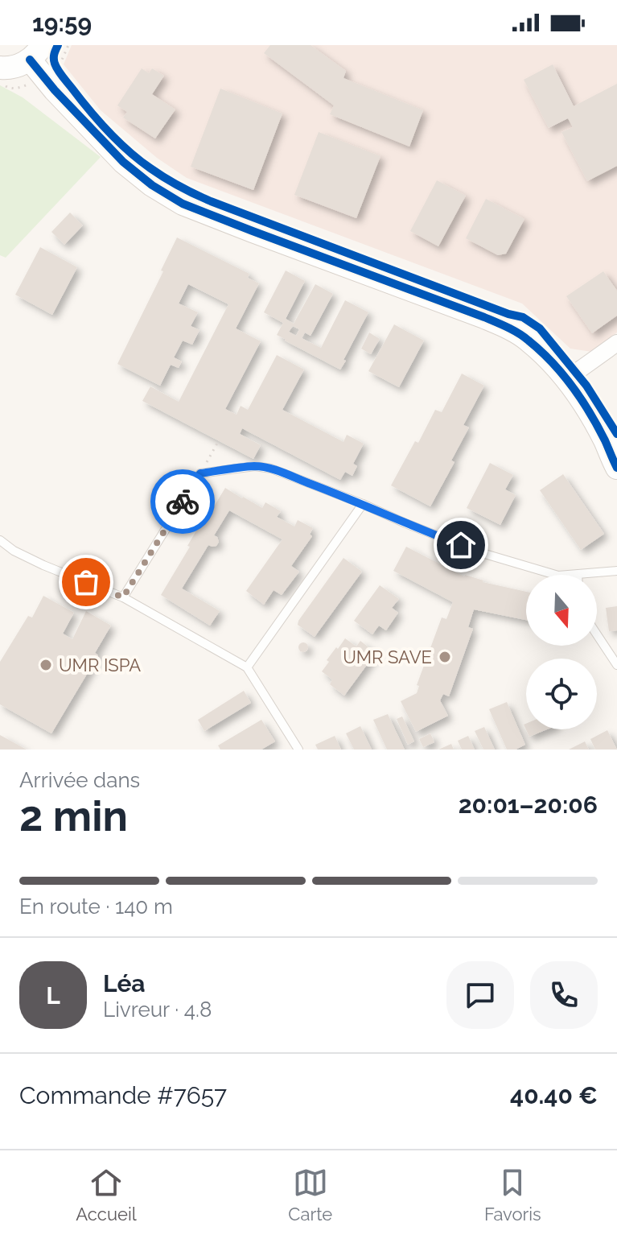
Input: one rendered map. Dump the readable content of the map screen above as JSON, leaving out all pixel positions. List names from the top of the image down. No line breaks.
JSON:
{"places":["UMR SAVE","UMR ISPA"],"north":"bottom","page":{"status":"19:59","heading":["2 min","Arrivée dans","20:01–20:06"],"panel":["Léa","Livreur · 4.8","Commande #7657","40.40 €"],"bar":"En route · 140 m","round":"L","tabs":["Accueil","Carte","Favoris"]}}
